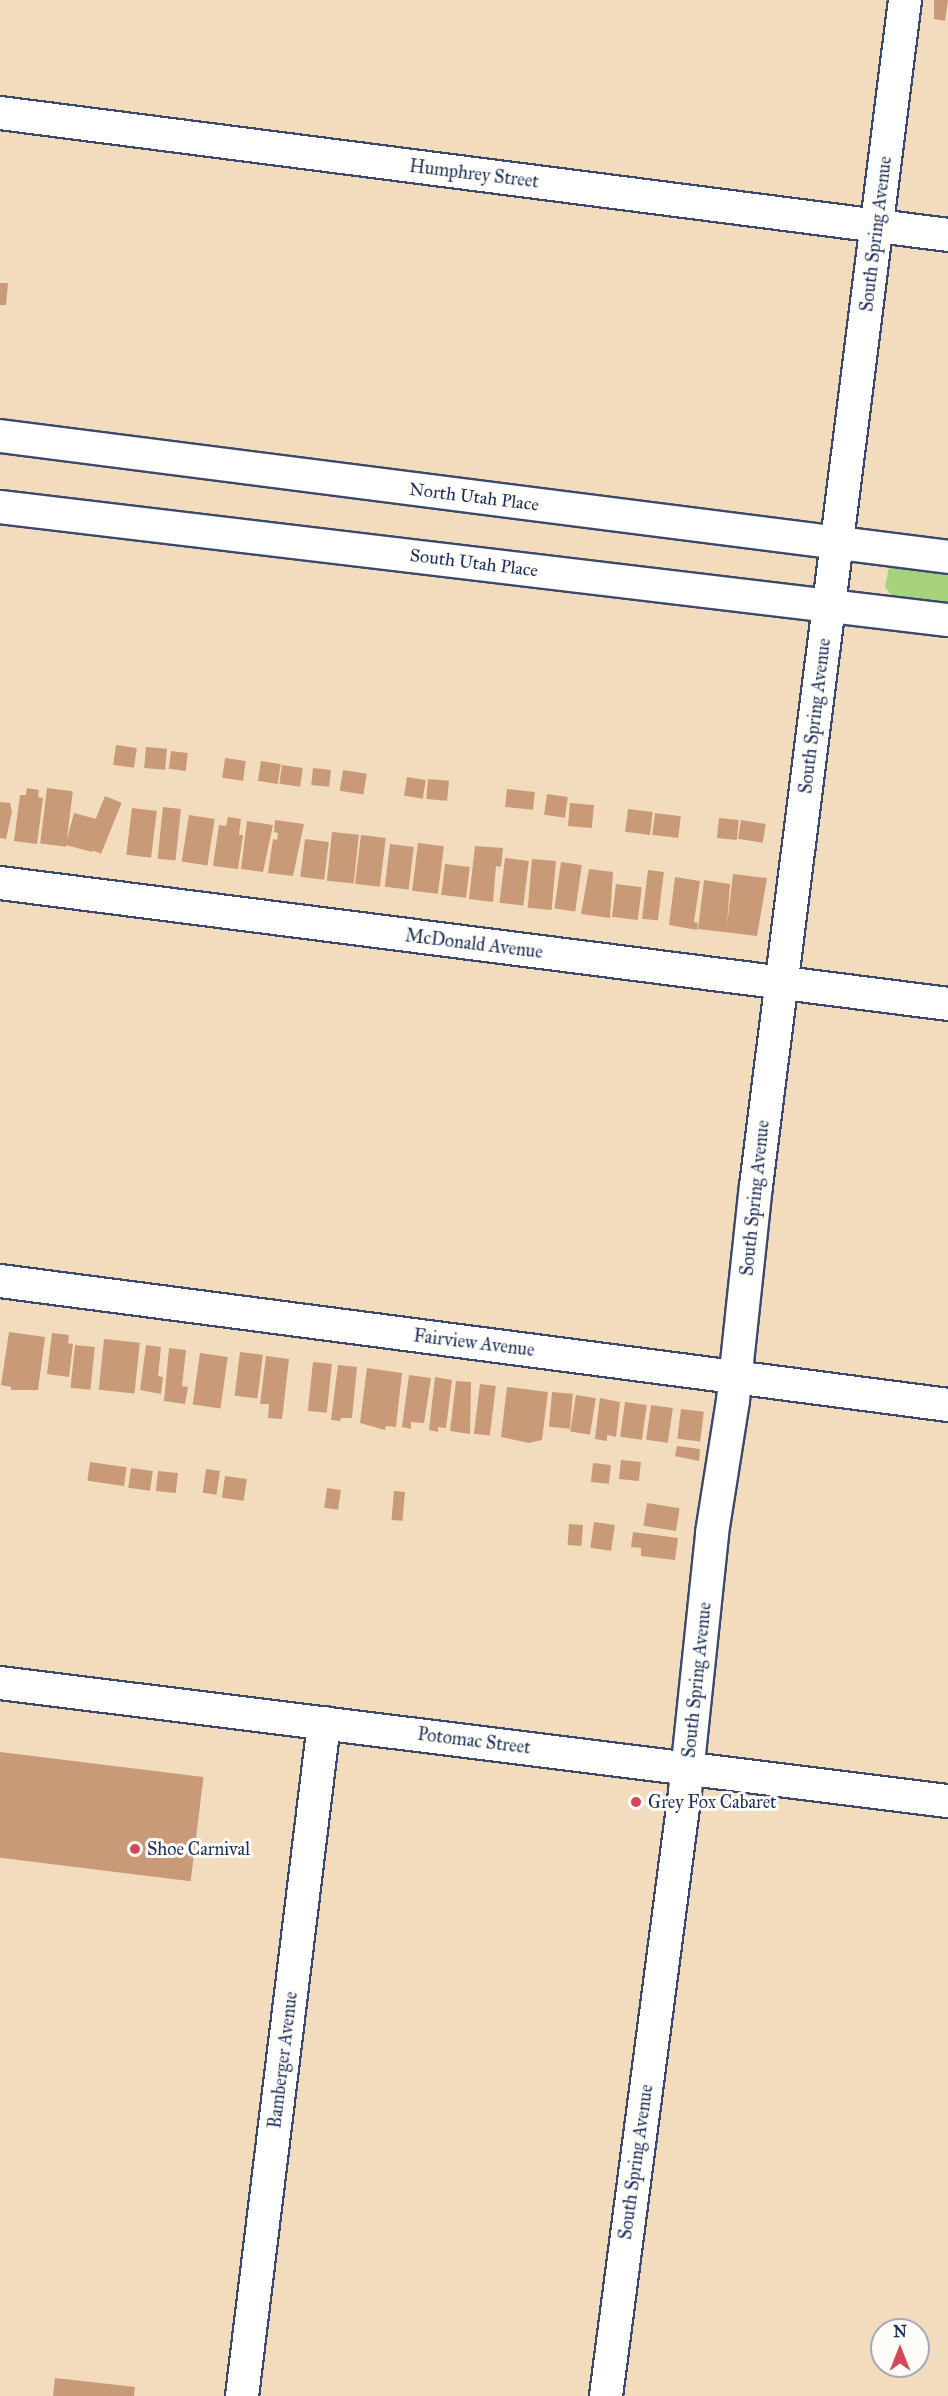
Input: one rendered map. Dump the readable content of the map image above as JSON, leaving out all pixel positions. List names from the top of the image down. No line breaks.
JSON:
{"streets":{"street":["Humphrey Street","South Spring Avenue","North Utah Place","South Utah Place","McDonald Avenue","Fairview Avenue","Potomac Street","Bamberger Avenue"]},"crossings":[["Humphrey Street","South Spring Avenue"],["South Spring Avenue","North Utah Place"],["South Spring Avenue","South Utah Place"],["South Spring Avenue","McDonald Avenue"],["South Spring Avenue","Fairview Avenue"],["South Spring Avenue","Potomac Street"],["Potomac Street","Bamberger Avenue"]],"places":["Grey Fox Cabaret","Shoe Carnival"],"north":"top"}
